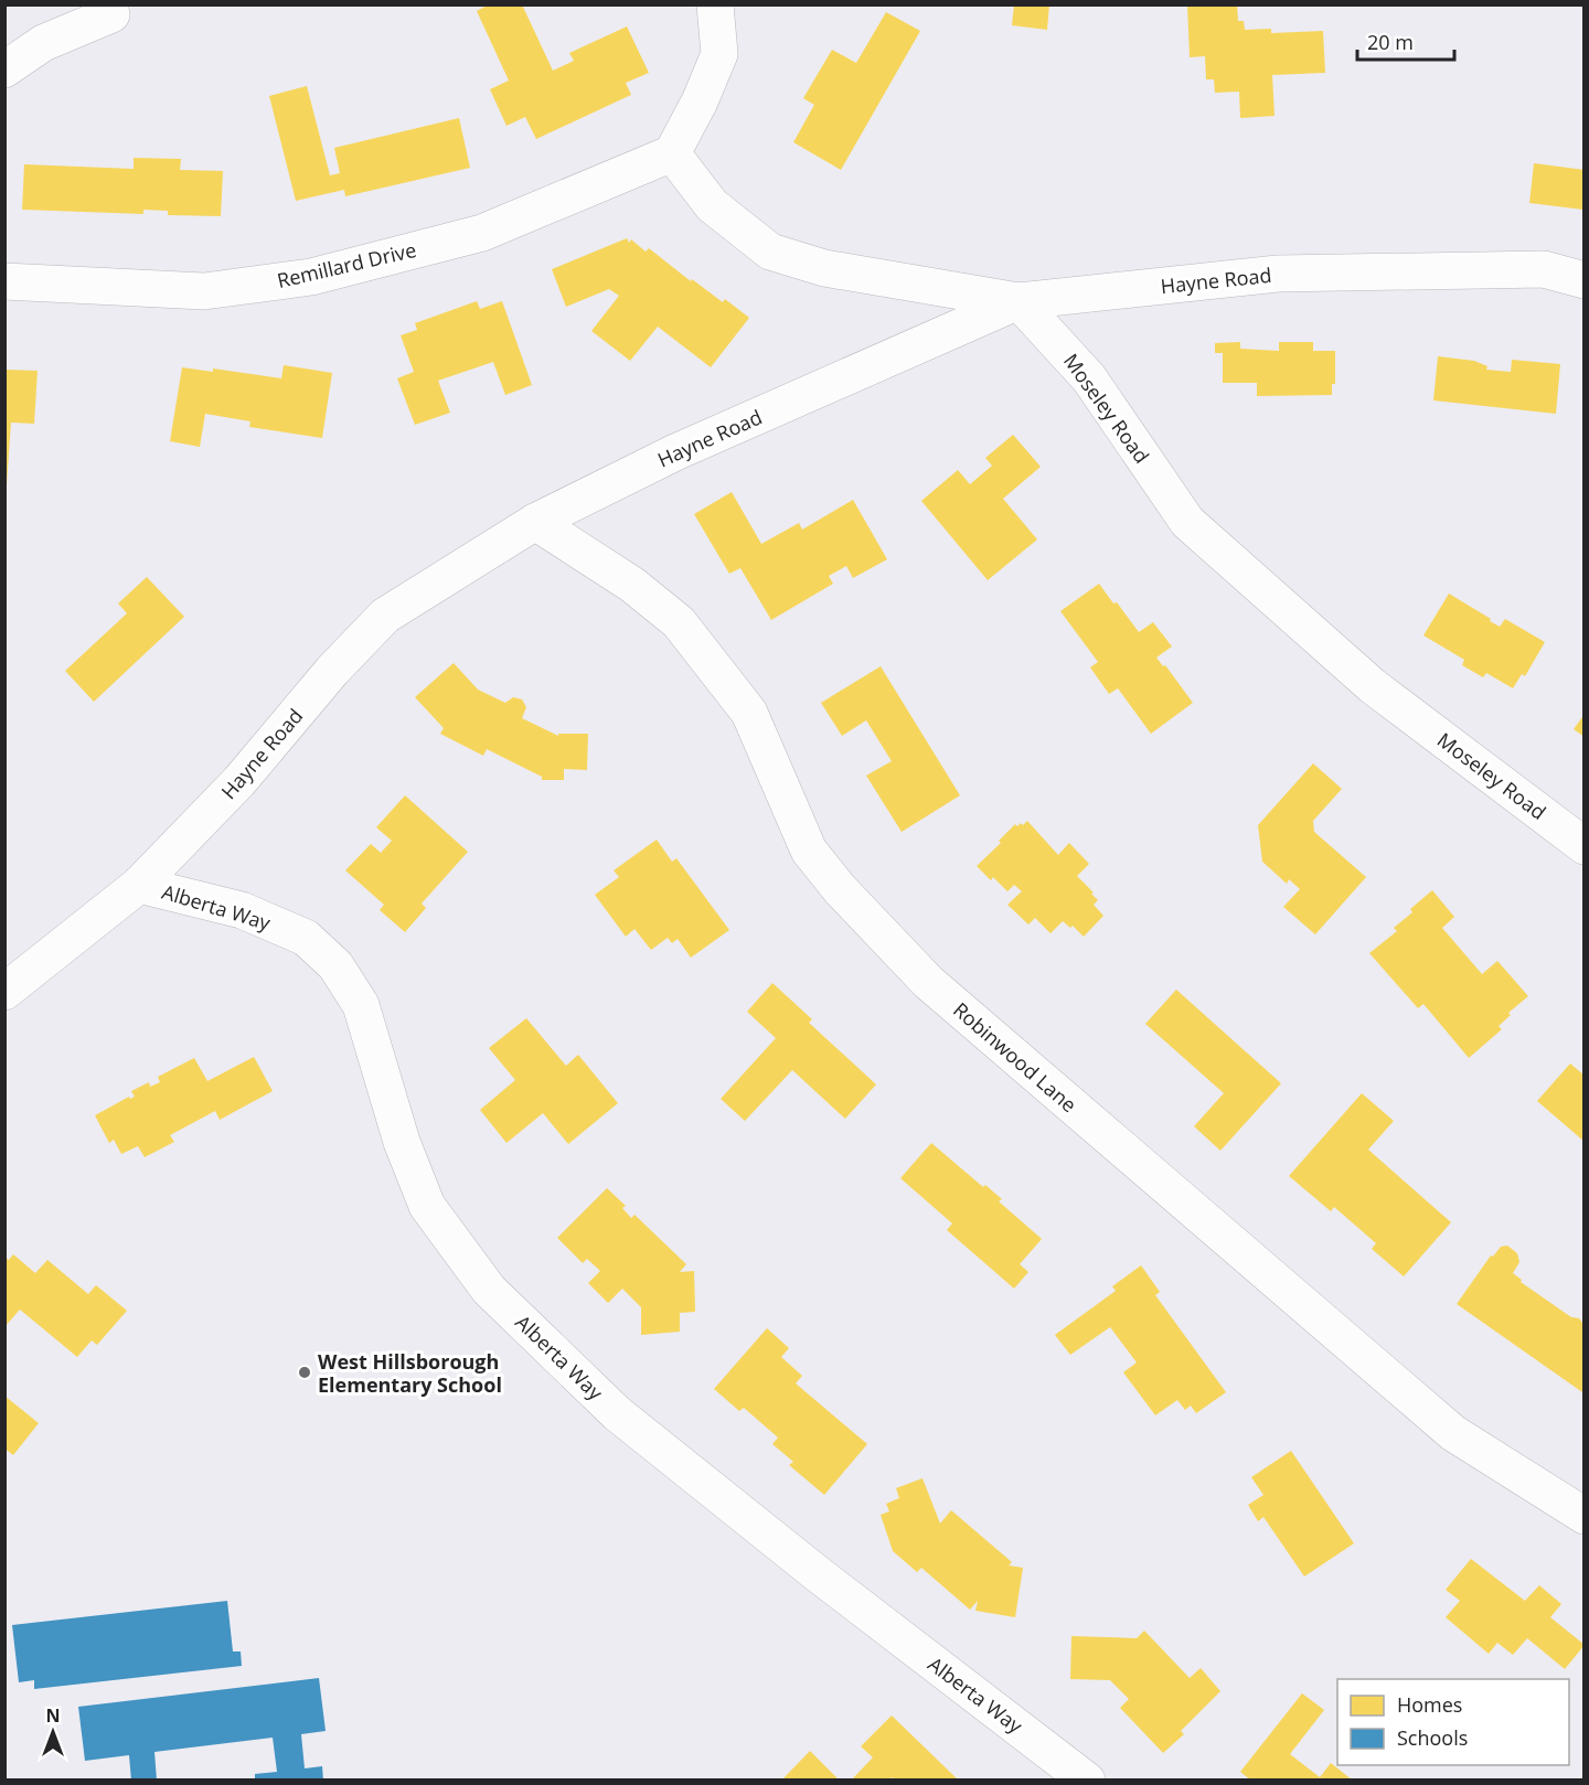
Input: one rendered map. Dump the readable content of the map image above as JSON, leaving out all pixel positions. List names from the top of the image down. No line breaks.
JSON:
{"streets":{"street":["Remillard Drive","Hayne Road","Moseley Road","Alberta Way","Robinwood Lane"]},"crossings":[["Hayne Road","Moseley Road"],["Hayne Road","Alberta Way"],["Hayne Road","Robinwood Lane"]],"places":["West Hillsborough Elementary School"],"legend":["Homes","Schools"],"scale_bar":"20 m","north":"top"}
